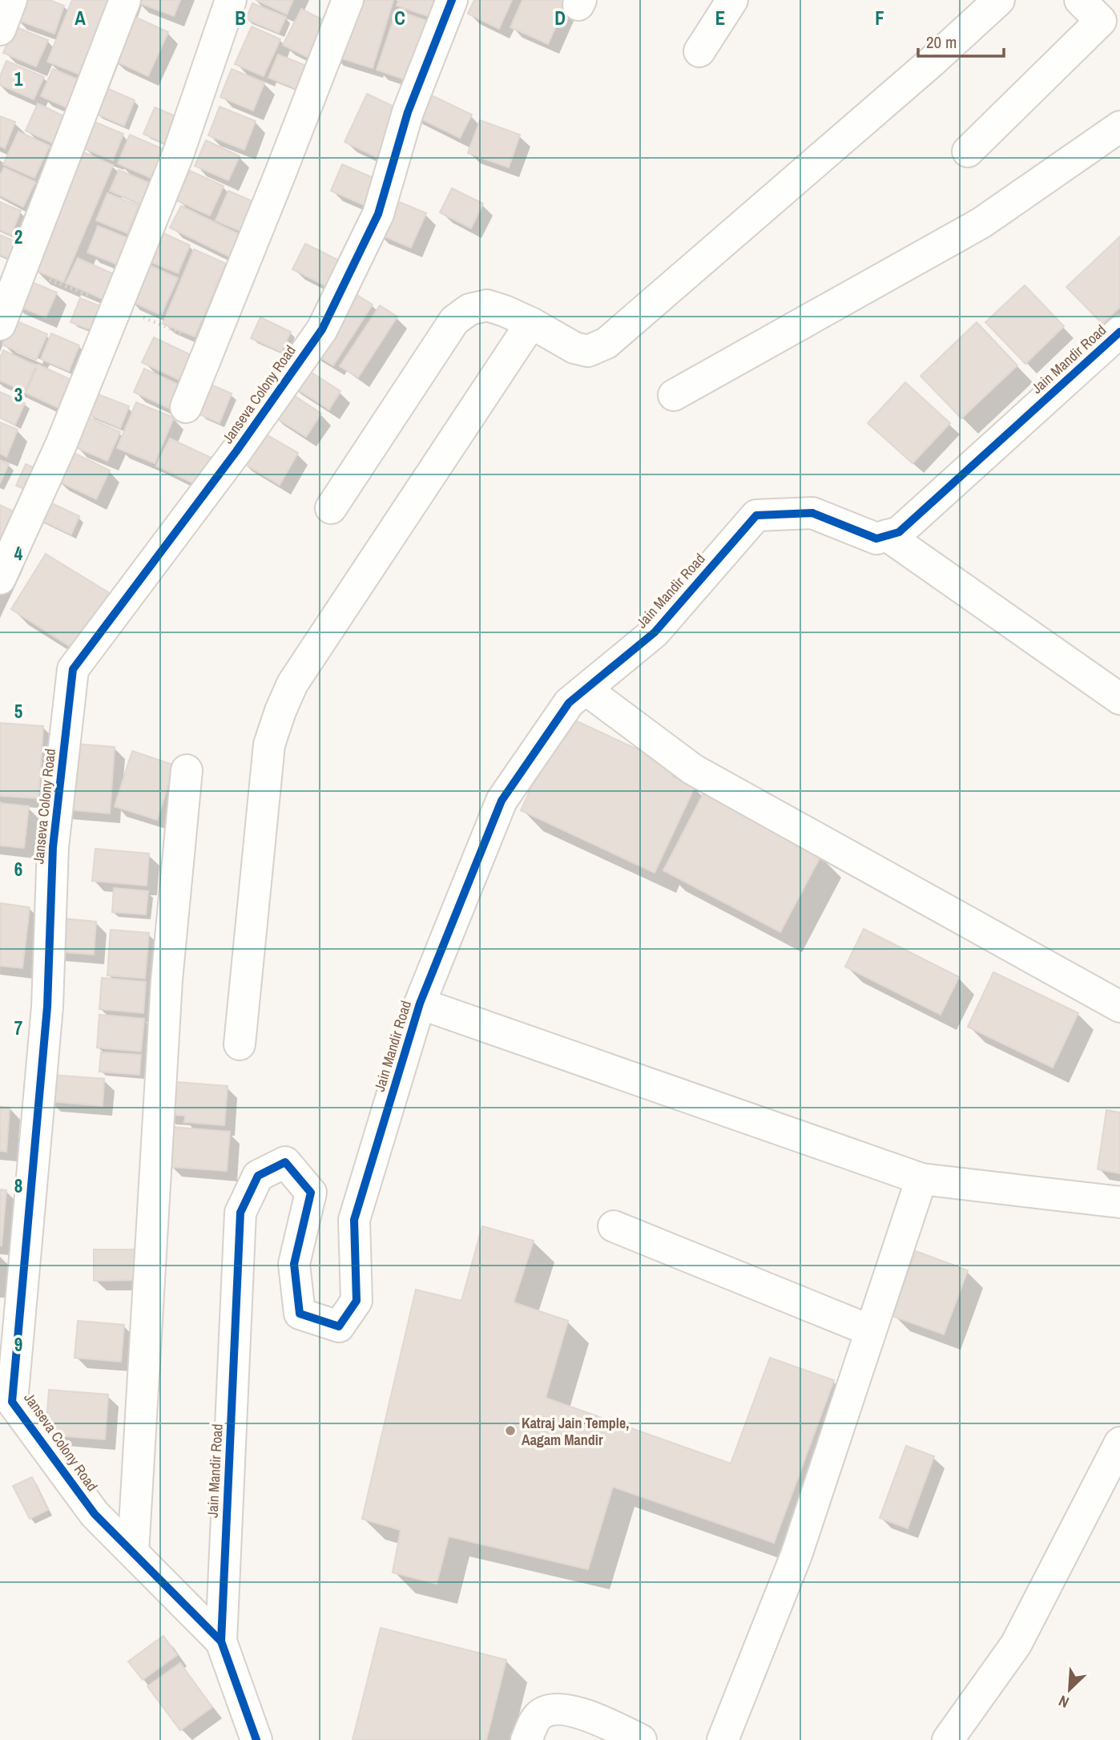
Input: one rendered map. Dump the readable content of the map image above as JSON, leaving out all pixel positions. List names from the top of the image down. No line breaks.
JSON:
{"streets":{"street":["Jain Mandir Road","Janseva Colony Road"]},"crossings":[["Jain Mandir Road","Janseva Colony Road"]],"places":["Katraj Jain Temple, Aagam Mandir"],"scale_bar":"20 m","north":"bottom left","grid":{"columns":["A","B","C","D","E","F"],"rows":["1","2","3","4","5","6","7","8","9"]}}
